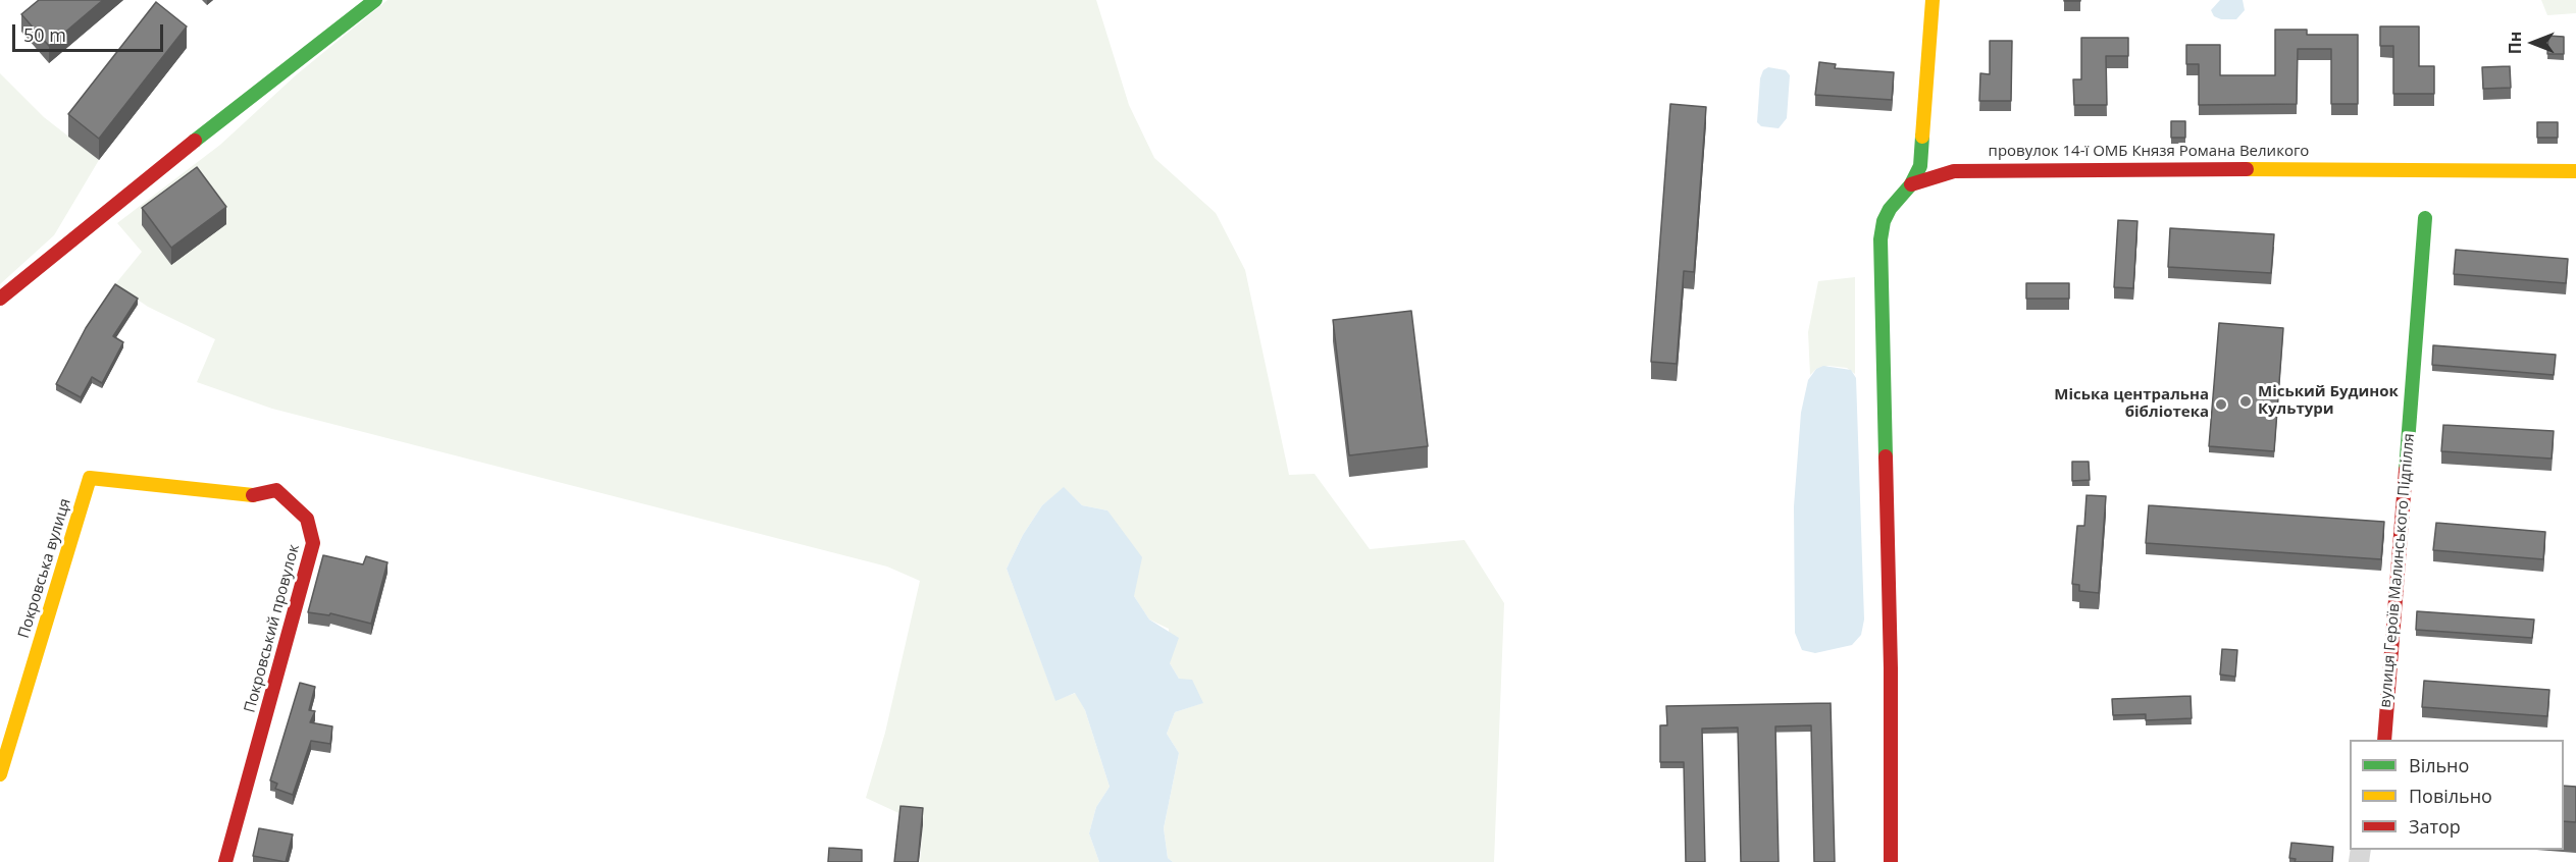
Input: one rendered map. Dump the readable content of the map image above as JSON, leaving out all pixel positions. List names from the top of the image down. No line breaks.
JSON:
{"streets":{"street":["провулок 14-ї ОМБ Князя Романа Великого","Покровська вулиця","вулиця Героїв Малинського Підпілля","Покровський провулок"]},"crossings":[["Покровська вулиця","Покровський провулок"]],"places":["Міський Будинок Культури","Міська центральна бібліотека"],"legend":["Вільно","Повільно","Затор"],"scale_bar":"50 m","north":"left"}
